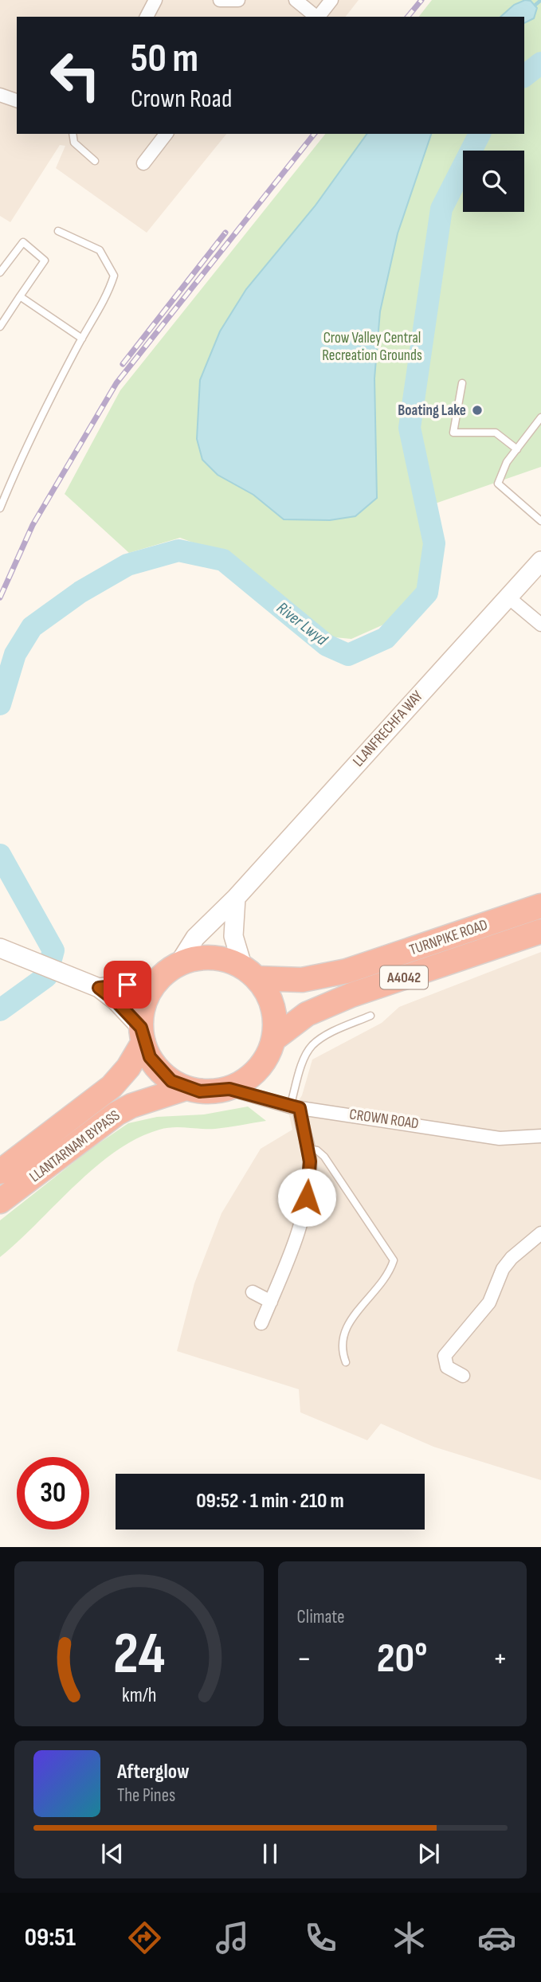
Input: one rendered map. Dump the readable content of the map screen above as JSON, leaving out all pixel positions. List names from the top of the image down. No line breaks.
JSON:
{"streets":{"highway":["TURNPIKE ROAD","A4042","LLANTARNAM BYPASS"],"street":["LLANFRECHFA WAY","CROWN ROAD"]},"crossings":[["LLANFRECHFA WAY","TURNPIKE ROAD"],["LLANFRECHFA WAY","CROWN ROAD"],["LLANFRECHFA WAY","LLANTARNAM BYPASS"],["TURNPIKE ROAD","CROWN ROAD"],["TURNPIKE ROAD","LLANTARNAM BYPASS"],["CROWN ROAD","LLANTARNAM BYPASS"]],"water":["River Lwyd"],"parks":["Crow Valley Central Recreation Grounds"],"places":["Boating Lake"],"page":{"turn":["50 m","Crown Road"],"limit":"30","trip":"09:52 · 1 min · 210 m","tile":"Climate","heat":["−","20°","+"],"song":["Afterglow","The Pines"],"tabs":"09:51","gauge":["24","km/h"]}}
